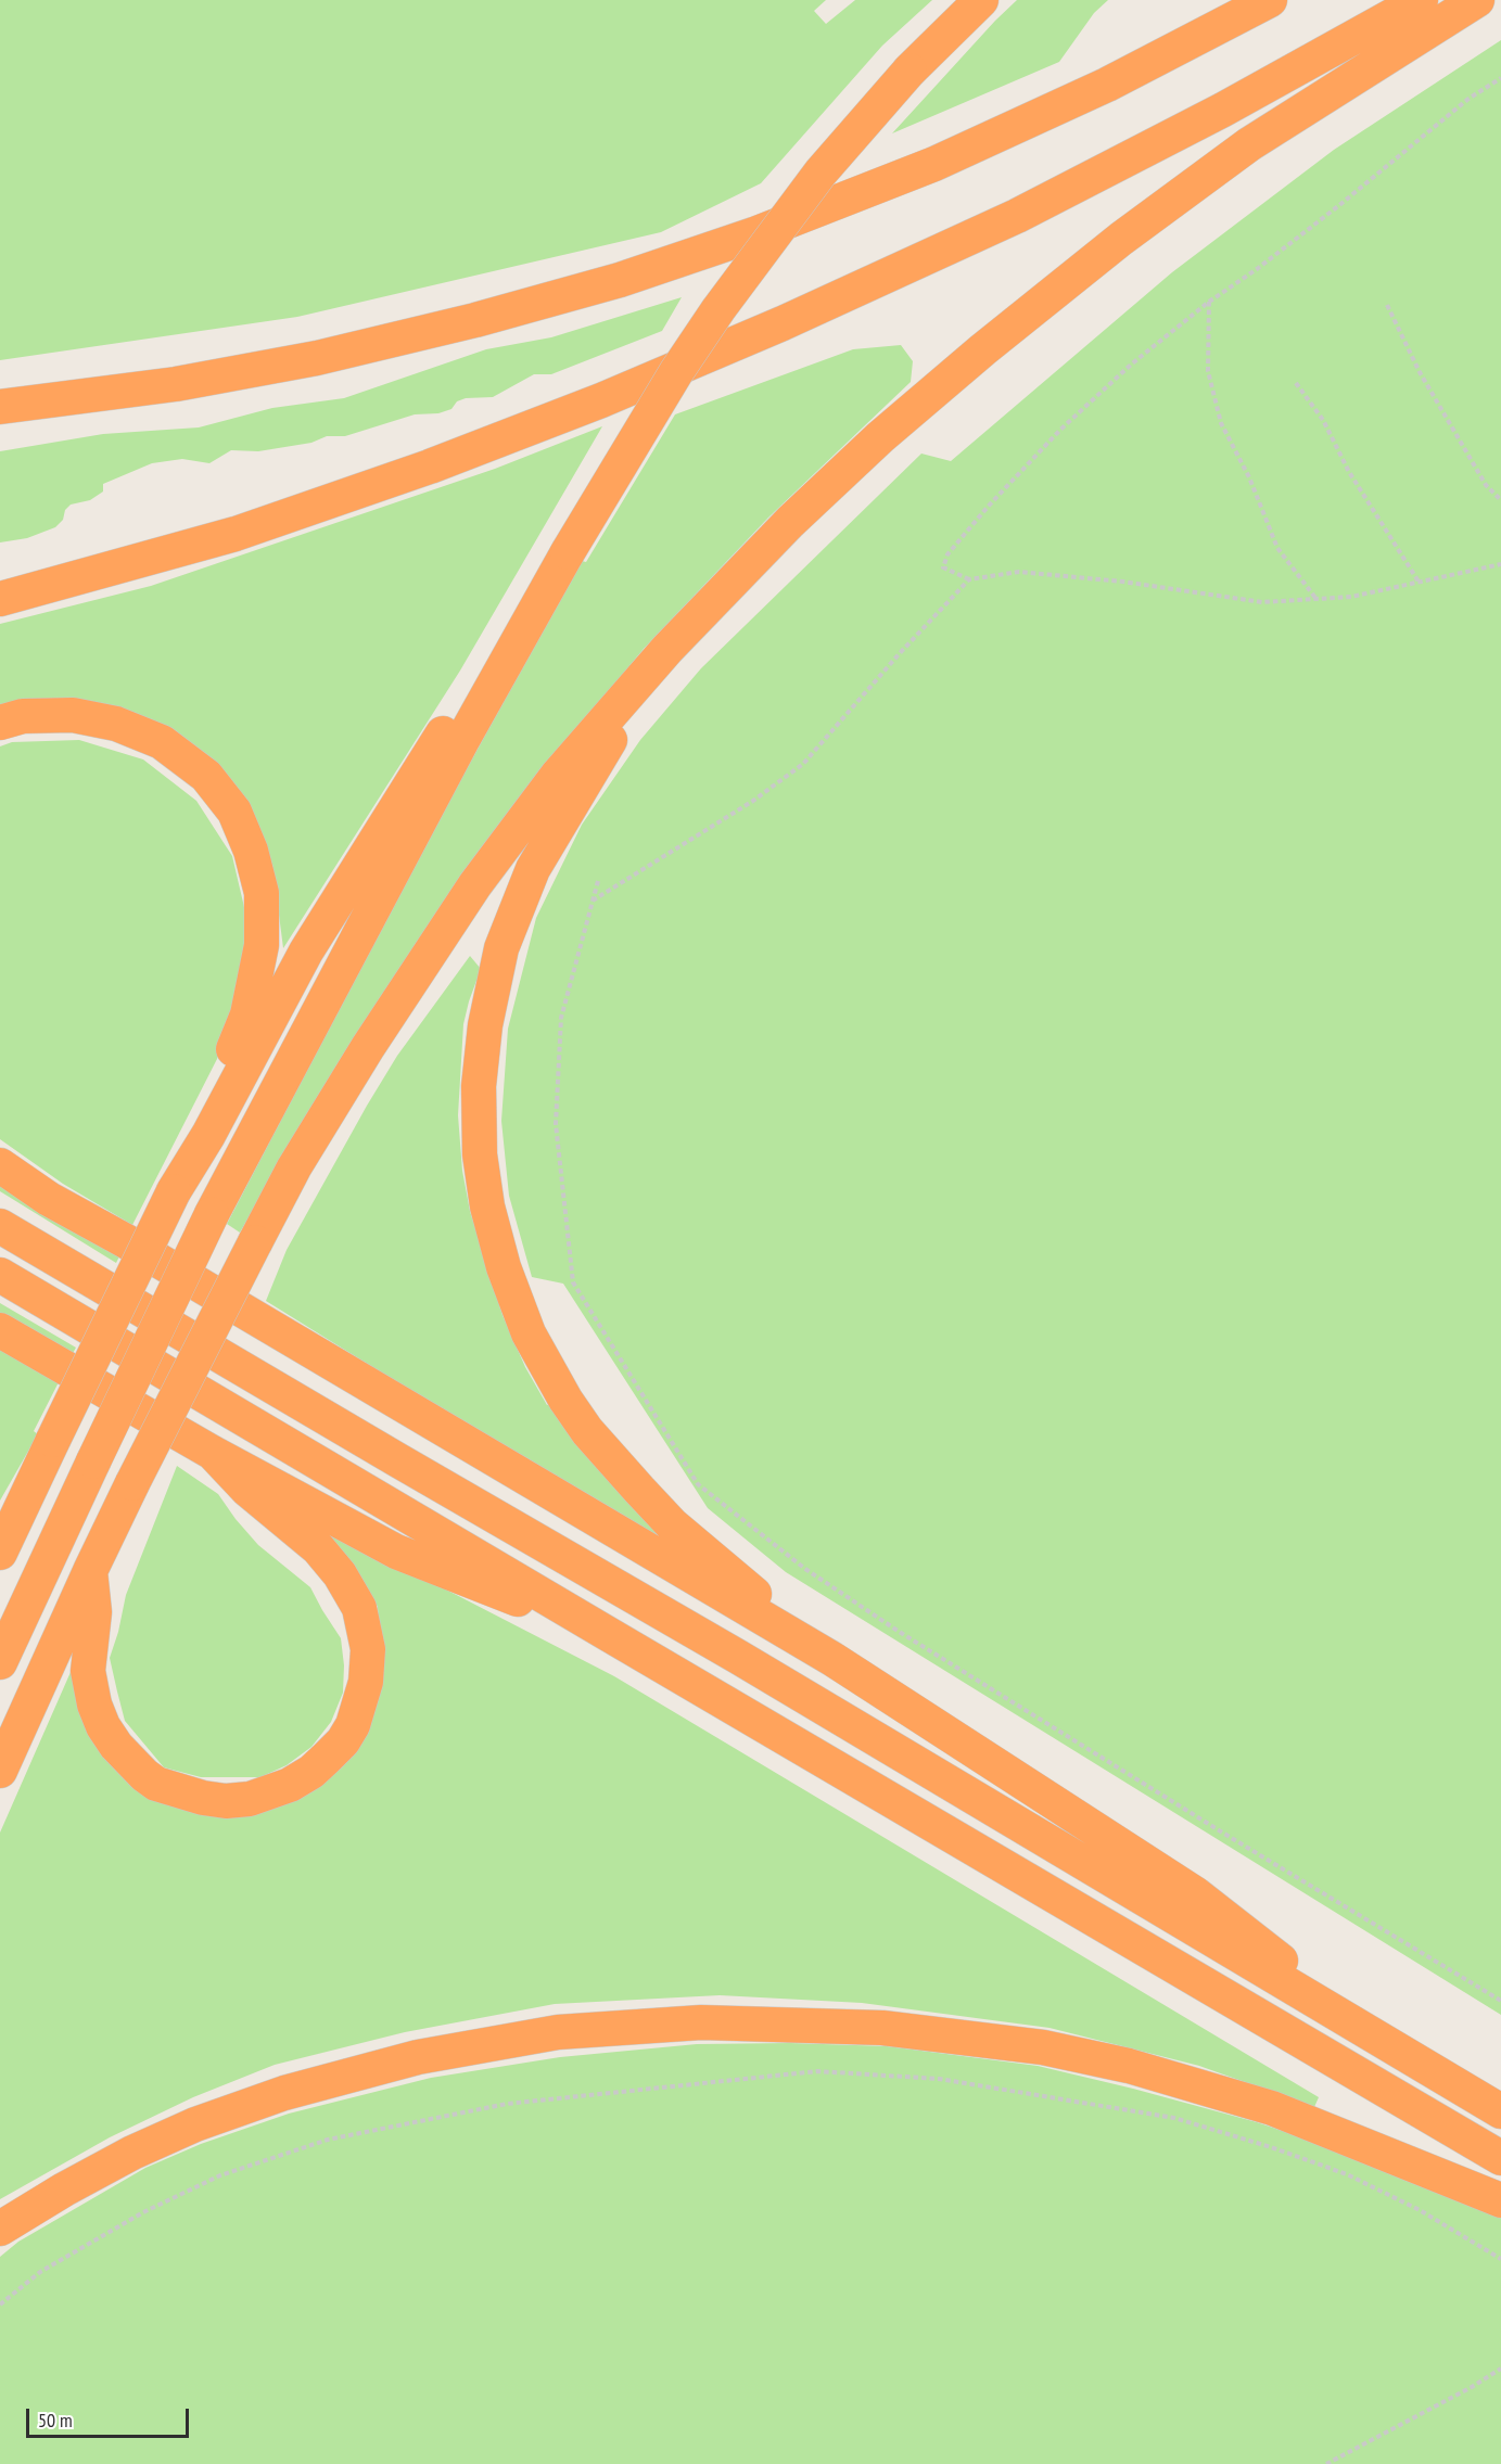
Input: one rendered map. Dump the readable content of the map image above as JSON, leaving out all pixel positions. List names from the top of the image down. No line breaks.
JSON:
{"scale_bar":"50 m"}
